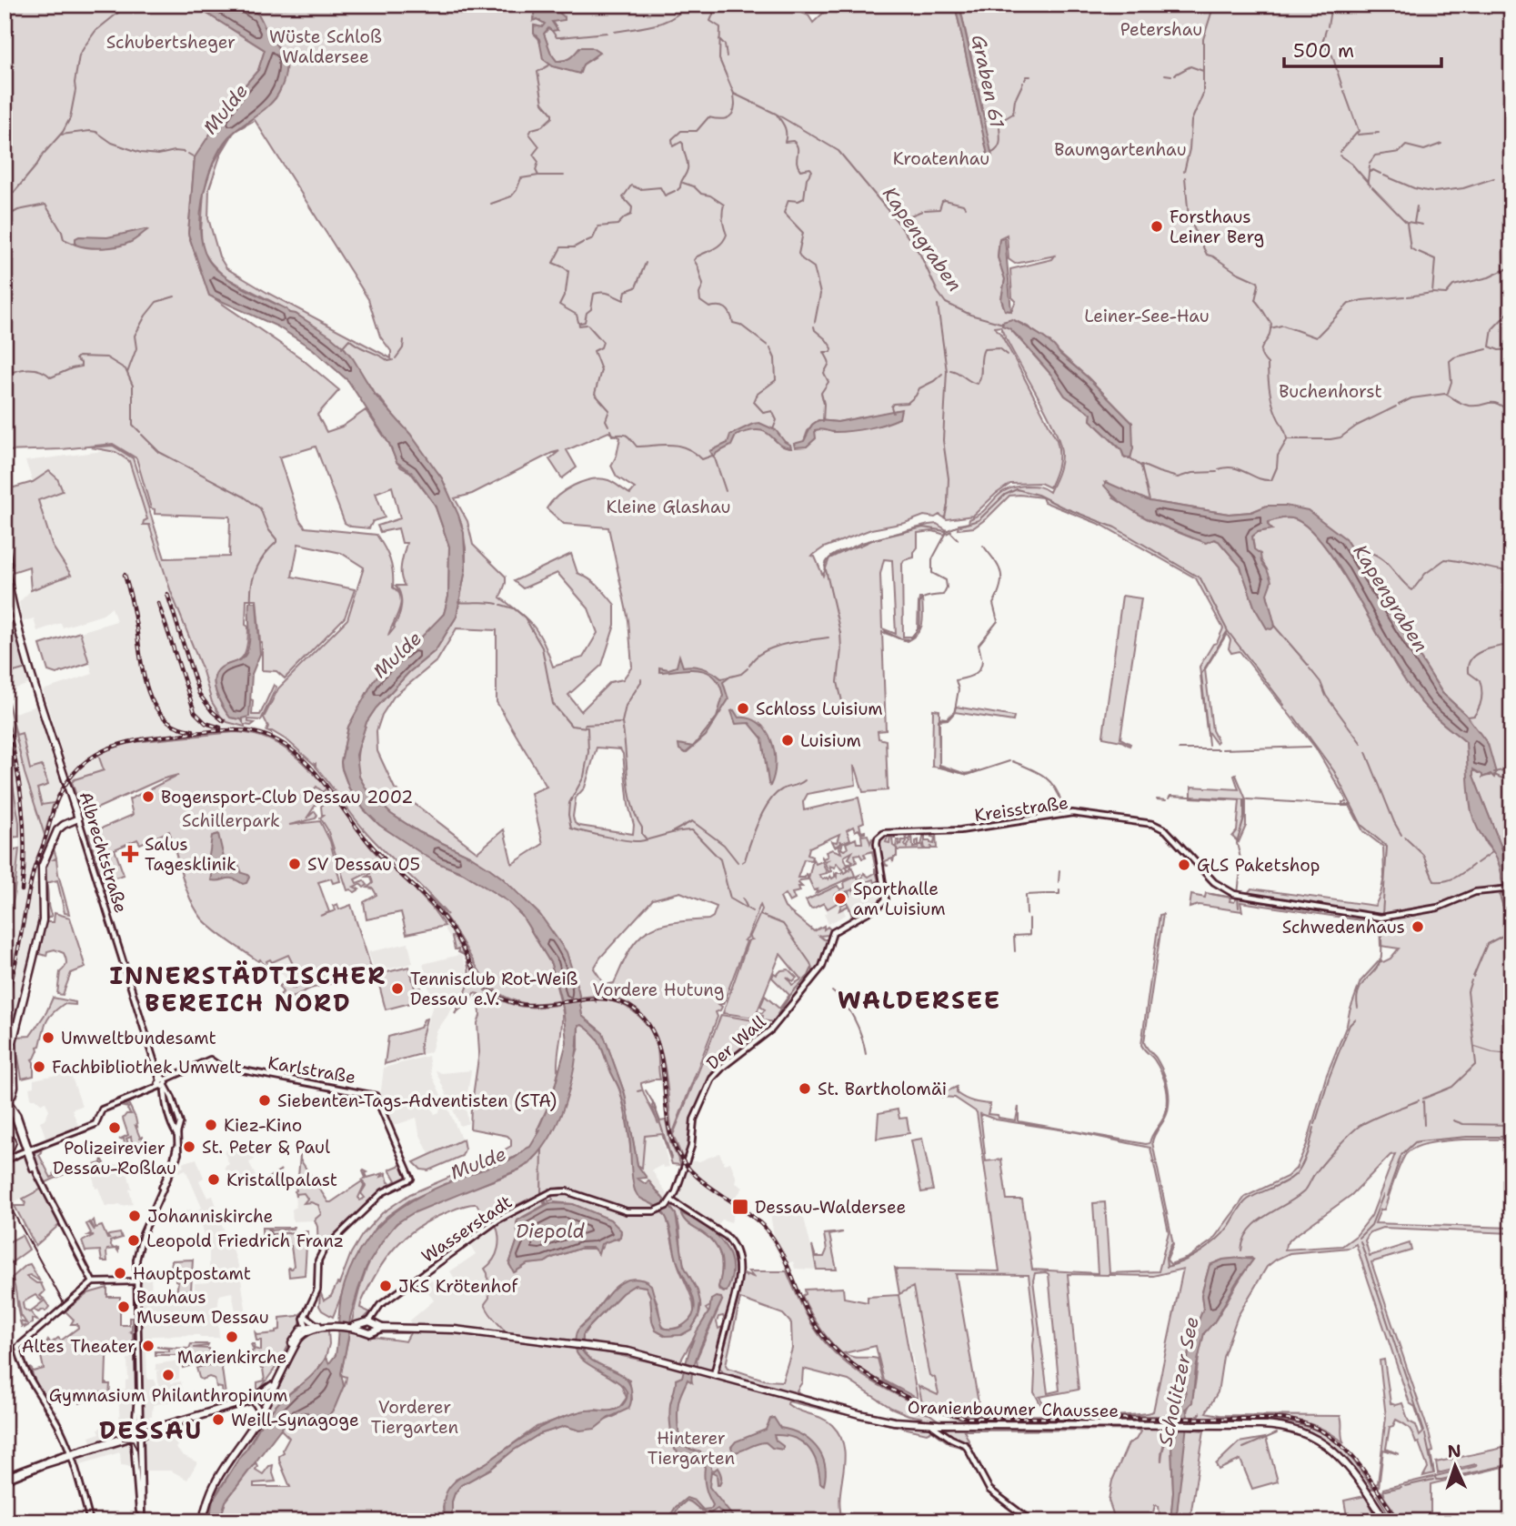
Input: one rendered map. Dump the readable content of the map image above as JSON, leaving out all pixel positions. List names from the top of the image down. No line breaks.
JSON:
{"streets":{"main road":["Kreisstraße","Albrechtstraße","Der Wall","Karlstraße","Wasserstadt","Oranienbaumer Chaussee"]},"crossings":[["Kreisstraße","Der Wall"],["Albrechtstraße","Karlstraße"],["Der Wall","Wasserstadt"],["Wasserstadt","Oranienbaumer Chaussee"]],"districts":["INNERSTÄDTISCHER BEREICH NORD","WALDERSEE","DESSAU"],"water":["Graben 61","Mulde","Kapengraben","Diepold","Scholitzer See"],"parks":["Petershau","Wüste Schloß Waldersee","Schubertsheger","Baumgartenhau","Kroatenhau","Leiner-See-Hau","Buchenhorst","Kleine Glashau","Schillerpark","Vordere Hutung","Vorderer Tiergarten","Hinterer Tiergarten"],"places":{"other":["Forsthaus Leiner Berg","Schloss Luisium","Luisium","Bogensport-Club Dessau 2002","SV Dessau 05","GLS Paketshop","Sporthalle am Luisium","Schwedenhaus","Tennisclub Rot-Weiß Dessau e.V.","Umweltbundesamt","Fachbibliothek Umwelt","St. Bartholomäi","Siebenten-Tags-Adventisten (STA)","Kiez-Kino","Polizeirevier Dessau-Roßlau","St. Peter & Paul","Kristallpalast","Johanniskirche","Leopold Friedrich Franz","Hauptpostamt","JKS Krötenhof","Bauhaus Museum Dessau","Marienkirche","Altes Theater","Gymnasium Philanthropinum","Weill-Synagoge"],"health":["Salus Tagesklinik"],"transit":["Dessau-Waldersee"]},"scale_bar":"500 m","north":"top"}
